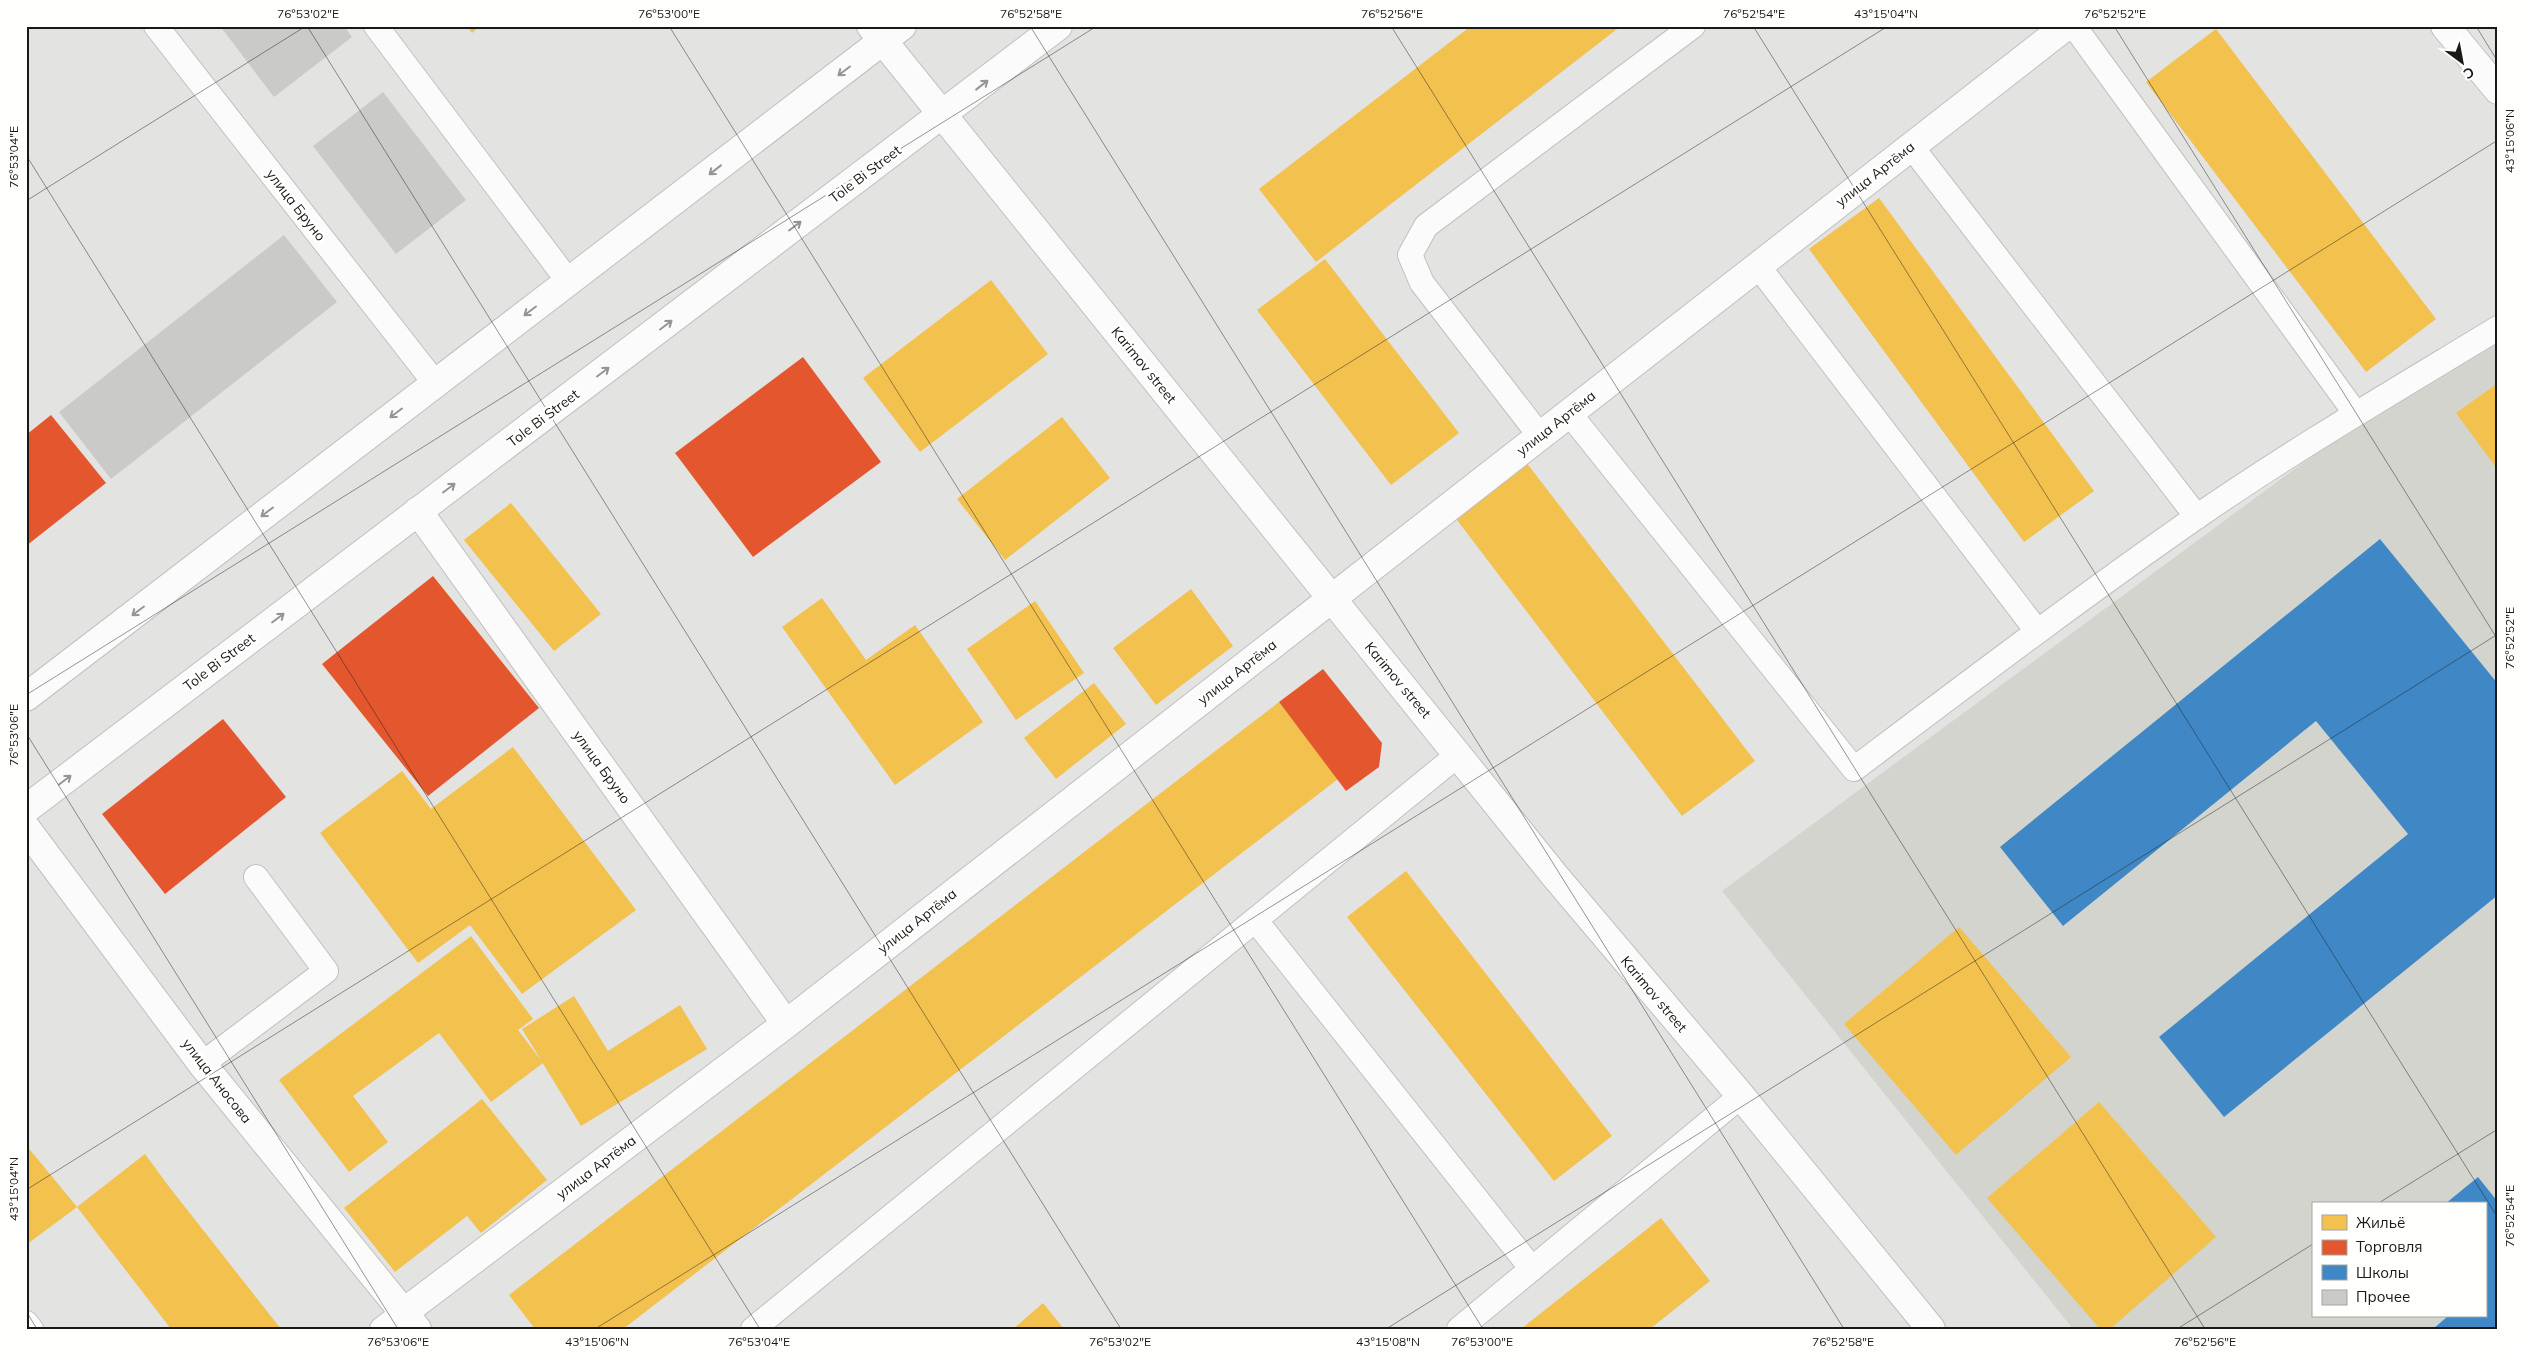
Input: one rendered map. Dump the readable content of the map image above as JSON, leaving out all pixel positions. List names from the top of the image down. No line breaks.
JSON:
{"streets":{"street":["Tole Bi Street","улица Артёма","улица Бруно","Karimov street","улица Аносова"]},"crossings":[["Tole Bi Street","улица Бруно"],["Tole Bi Street","Karimov street"],["улица Артёма","улица Бруно"],["улица Артёма","Karimov street"],["улица Артёма","улица Аносова"]],"legend":["Жильё","Торговля","Школы","Прочее"],"north":"bottom right","coordinates":["76°53'02\"E","76°53'00\"E","76°52'58\"E","76°52'56\"E","76°52'54\"E","43°15'04\"N","76°52'52\"E","43°15'06\"N","76°53'04\"E","76°53'06\"E","43°15'08\"N"]}
